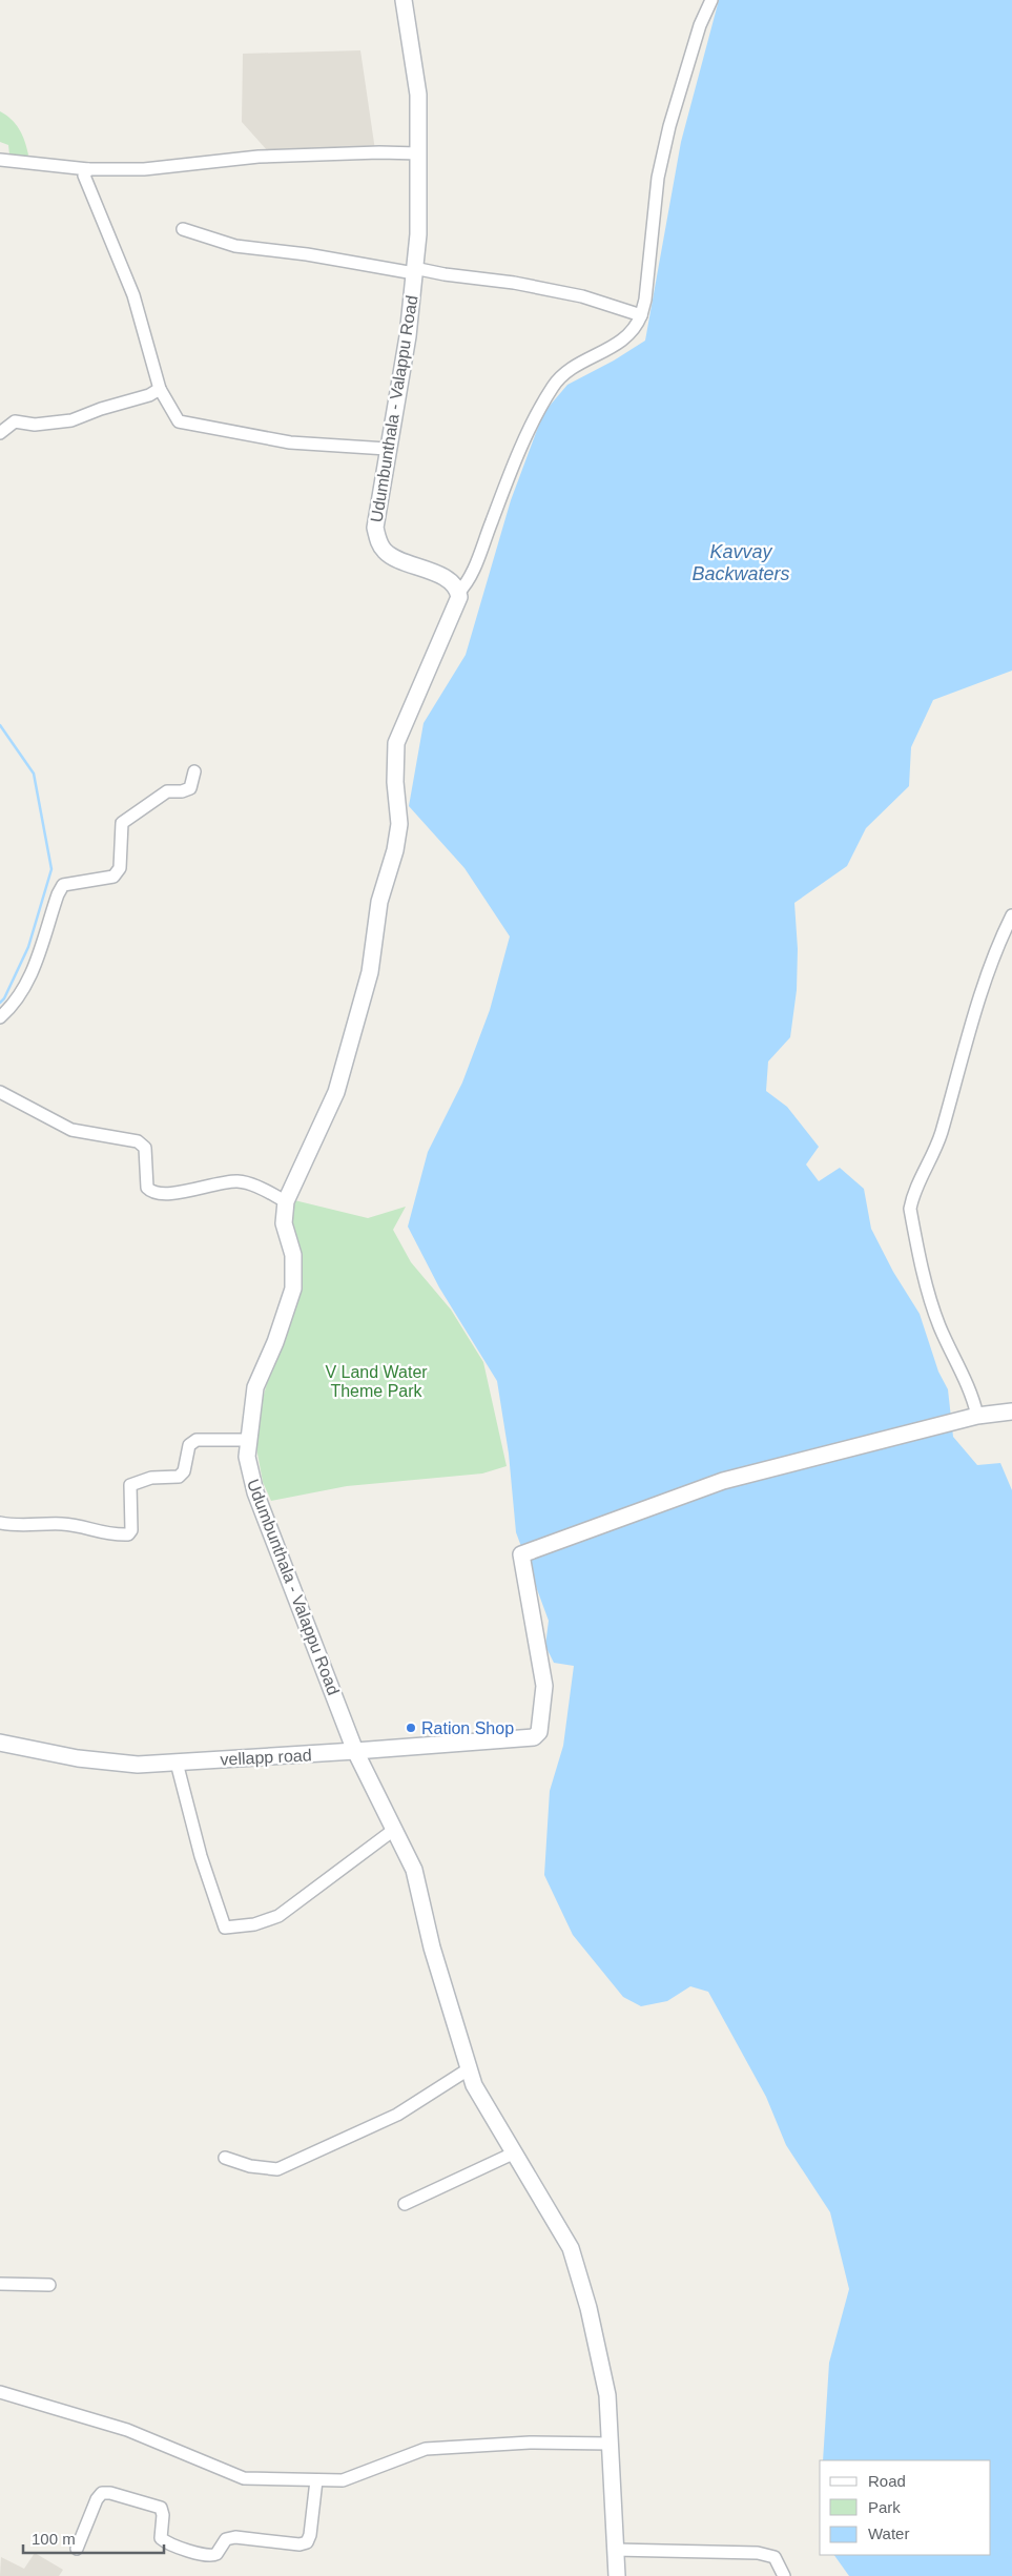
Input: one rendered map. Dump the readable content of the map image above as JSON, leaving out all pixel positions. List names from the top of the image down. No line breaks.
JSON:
{"streets":{"main road":["Udumbunthala - Valappu Road","vellapp road"]},"crossings":[["Udumbunthala - Valappu Road","vellapp road"]],"water":["Kavvay Backwaters"],"parks":["V Land Water Theme Park"],"places":["Ration Shop"],"legend":["Road","Park","Water"],"scale_bar":"100 m"}
